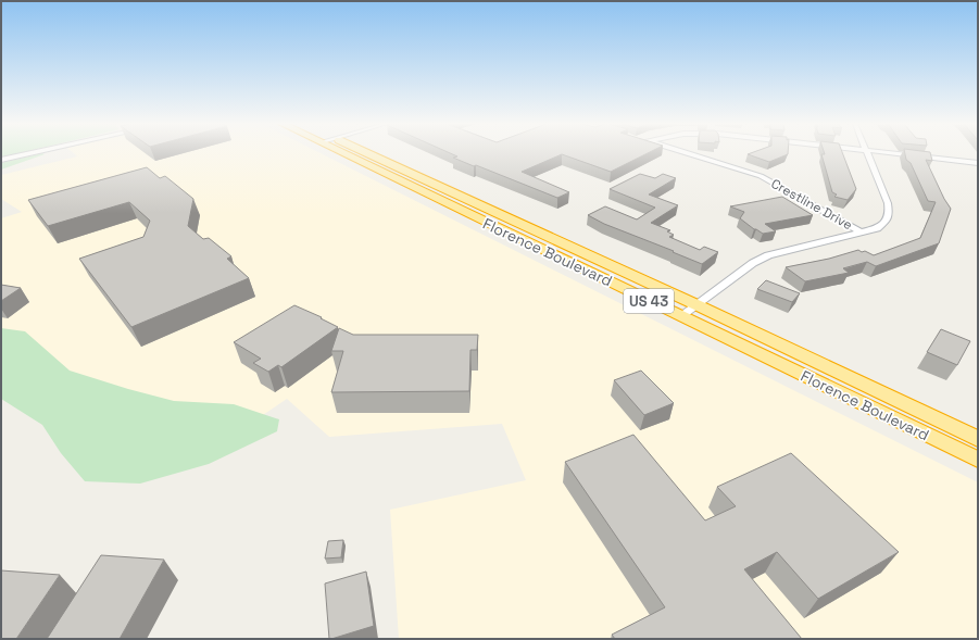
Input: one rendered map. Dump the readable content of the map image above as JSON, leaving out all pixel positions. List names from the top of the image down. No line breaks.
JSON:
{"streets":{"highway":["Florence Boulevard","US 43"],"street":["Crestline Drive"]}}
